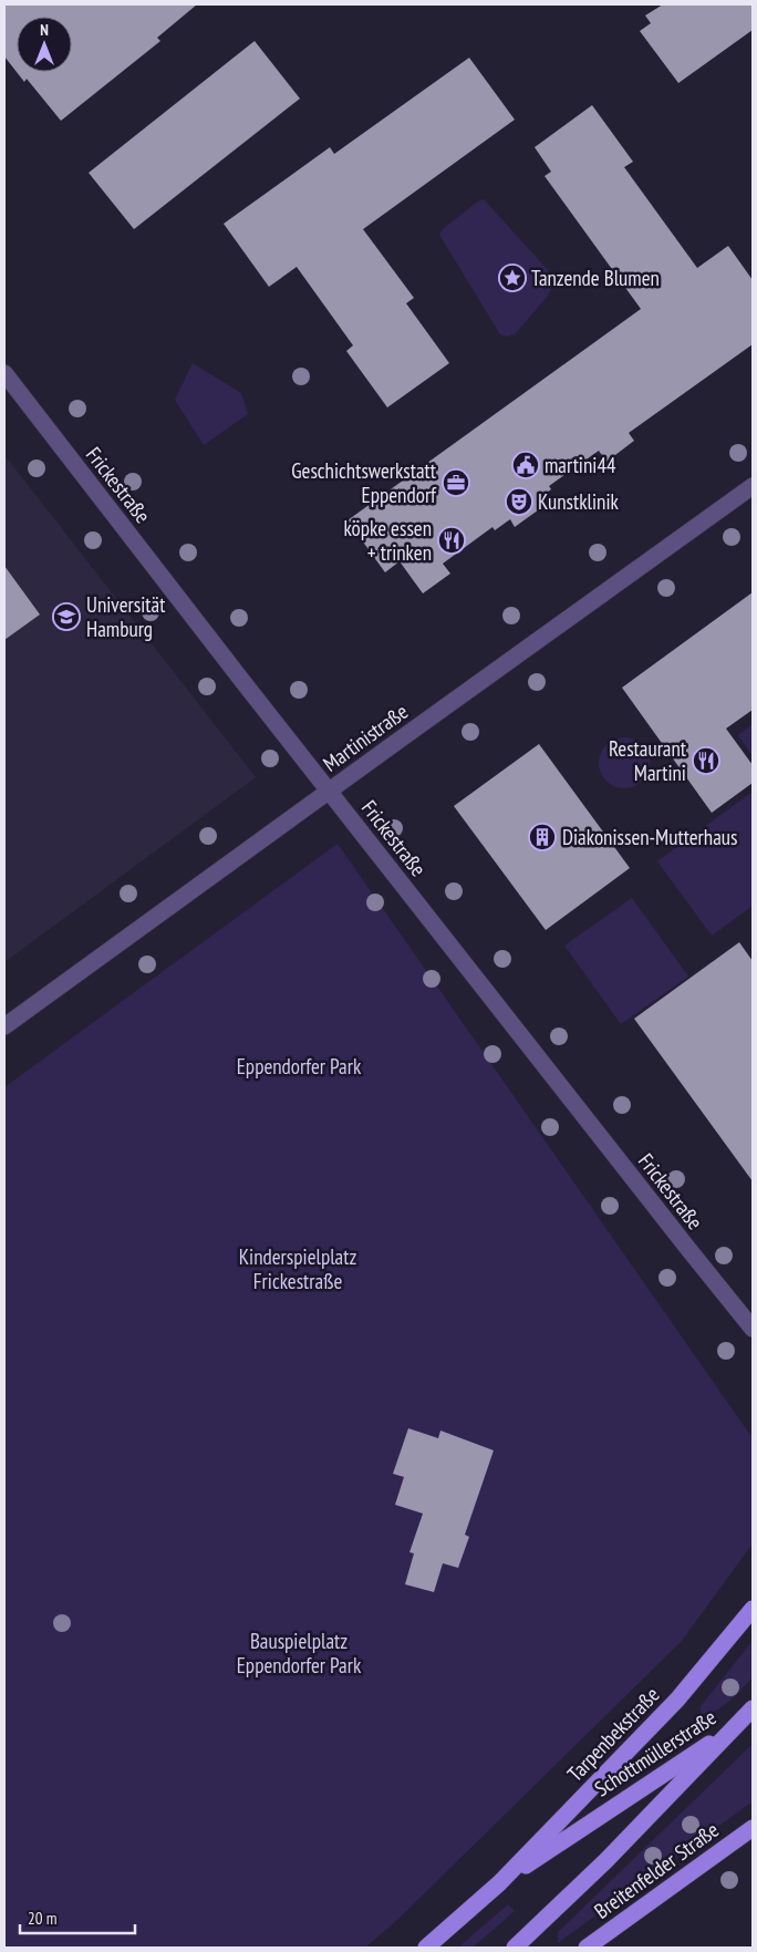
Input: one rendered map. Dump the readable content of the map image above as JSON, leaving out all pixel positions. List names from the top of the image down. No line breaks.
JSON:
{"streets":{"main road":["Tarpenbekstraße","Schottmüllerstraße","Breitenfelder Straße"],"street":["Frickestraße","Martinistraße"]},"crossings":[["Frickestraße","Martinistraße"],["Tarpenbekstraße","Schottmüllerstraße"]],"parks":["Eppendorfer Park","Kinderspielplatz Frickestraße","Bauspielplatz Eppendorfer Park"],"places":{"place":["Tanzende Blumen"],"public building":["martini44"],"office":["Geschichtswerkstatt Eppendorf"],"theatre":["Kunstklinik"],"restaurant":["köpke essen + trinken","Restaurant Martini"],"school or university":["Universität Hamburg"],"building":["Diakonissen-Mutterhaus"]},"scale_bar":"20 m","north":"top"}
